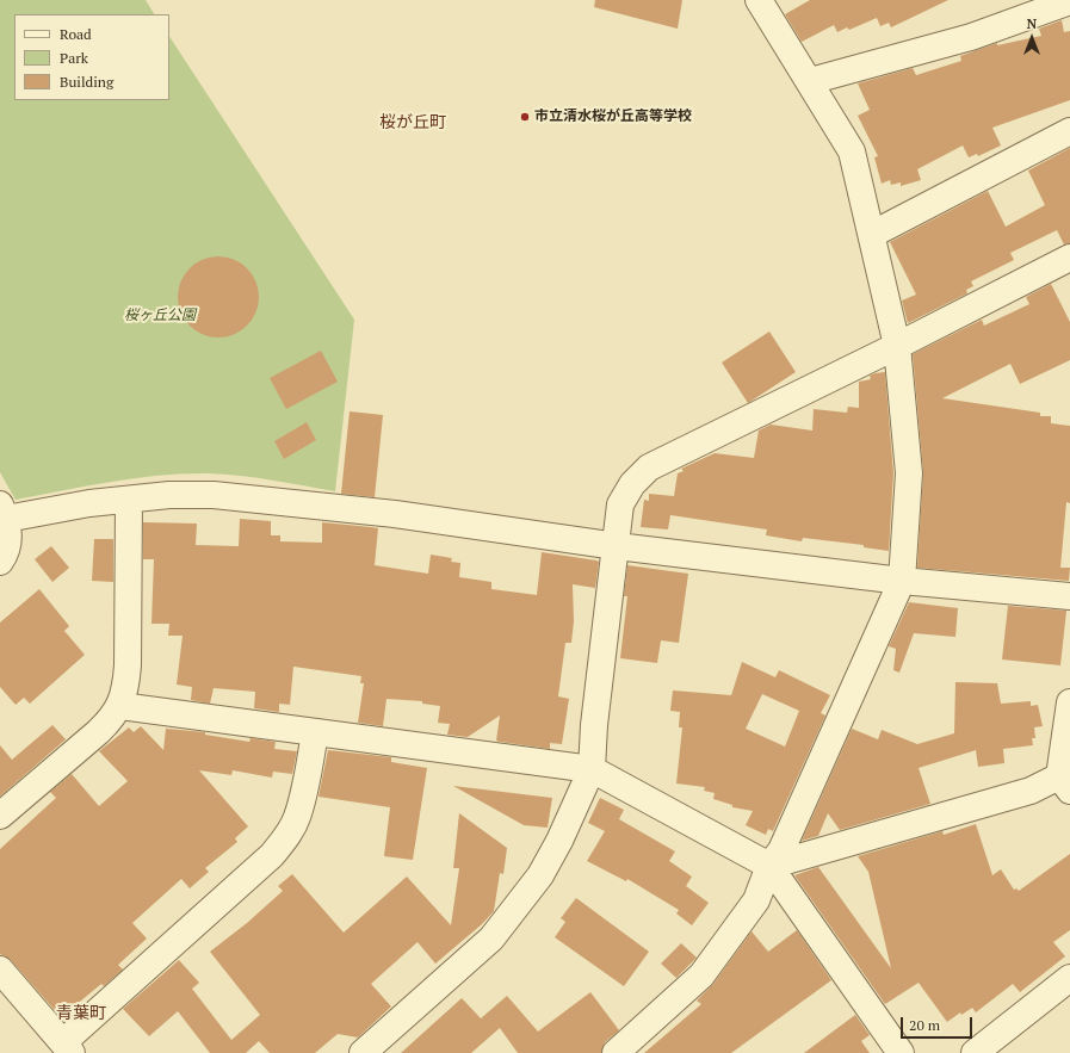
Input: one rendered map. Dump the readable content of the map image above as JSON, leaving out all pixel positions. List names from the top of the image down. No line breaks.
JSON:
{"districts":["桜が丘町","青葉町"],"parks":["桜ヶ丘公園"],"places":["市立清水桜が丘高等学校"],"legend":["Road","Park","Building"],"scale_bar":"20 m","north":"top"}
